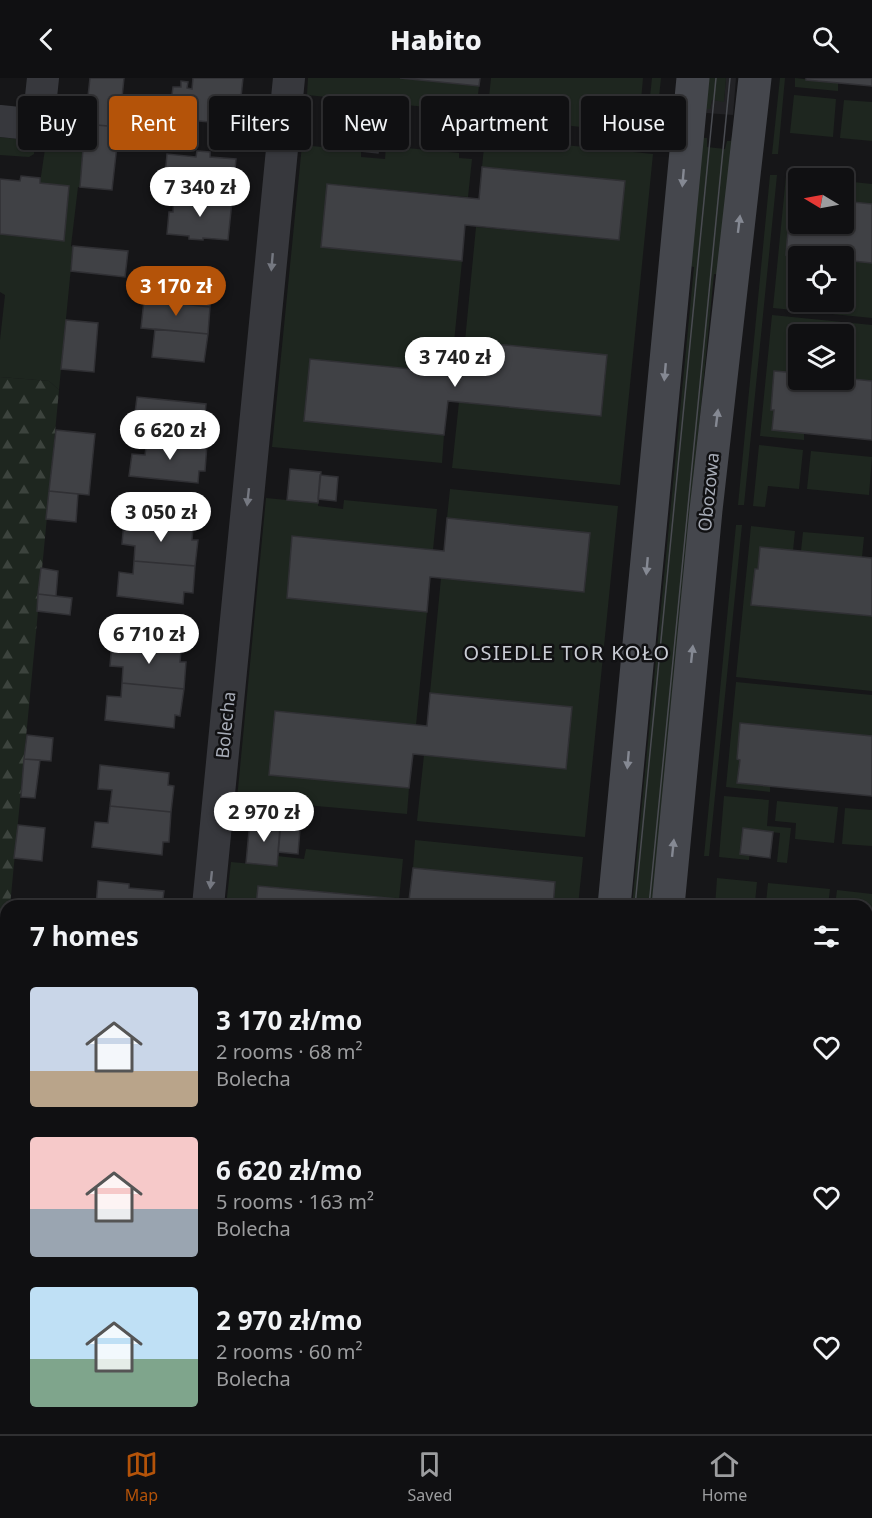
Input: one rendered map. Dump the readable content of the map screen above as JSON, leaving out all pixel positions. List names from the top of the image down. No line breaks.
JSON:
{"streets":{"street":["Obozowa","Bolecha"]},"one_way":["Bolecha"],"districts":["OSIEDLE TOR KOŁO"],"north":"left","page":{"header":"Habito","chip":["Buy","Rent","Filters","New","Apartment","House"],"price":["7 340 zł","3 170 zł","3 740 zł","6 620 zł","3 050 zł","6 710 zł","2 970 zł"],"heading":"7 homes","list":[{"name":"3 170 zł/mo","note":"2 rooms · 68 m² · Bolecha"},{"name":"6 620 zł/mo","note":"5 rooms · 163 m² · Bolecha"},{"name":"2 970 zł/mo","note":"2 rooms · 60 m² · Bolecha"}],"tabs":["Map","Saved","Home"]}}
